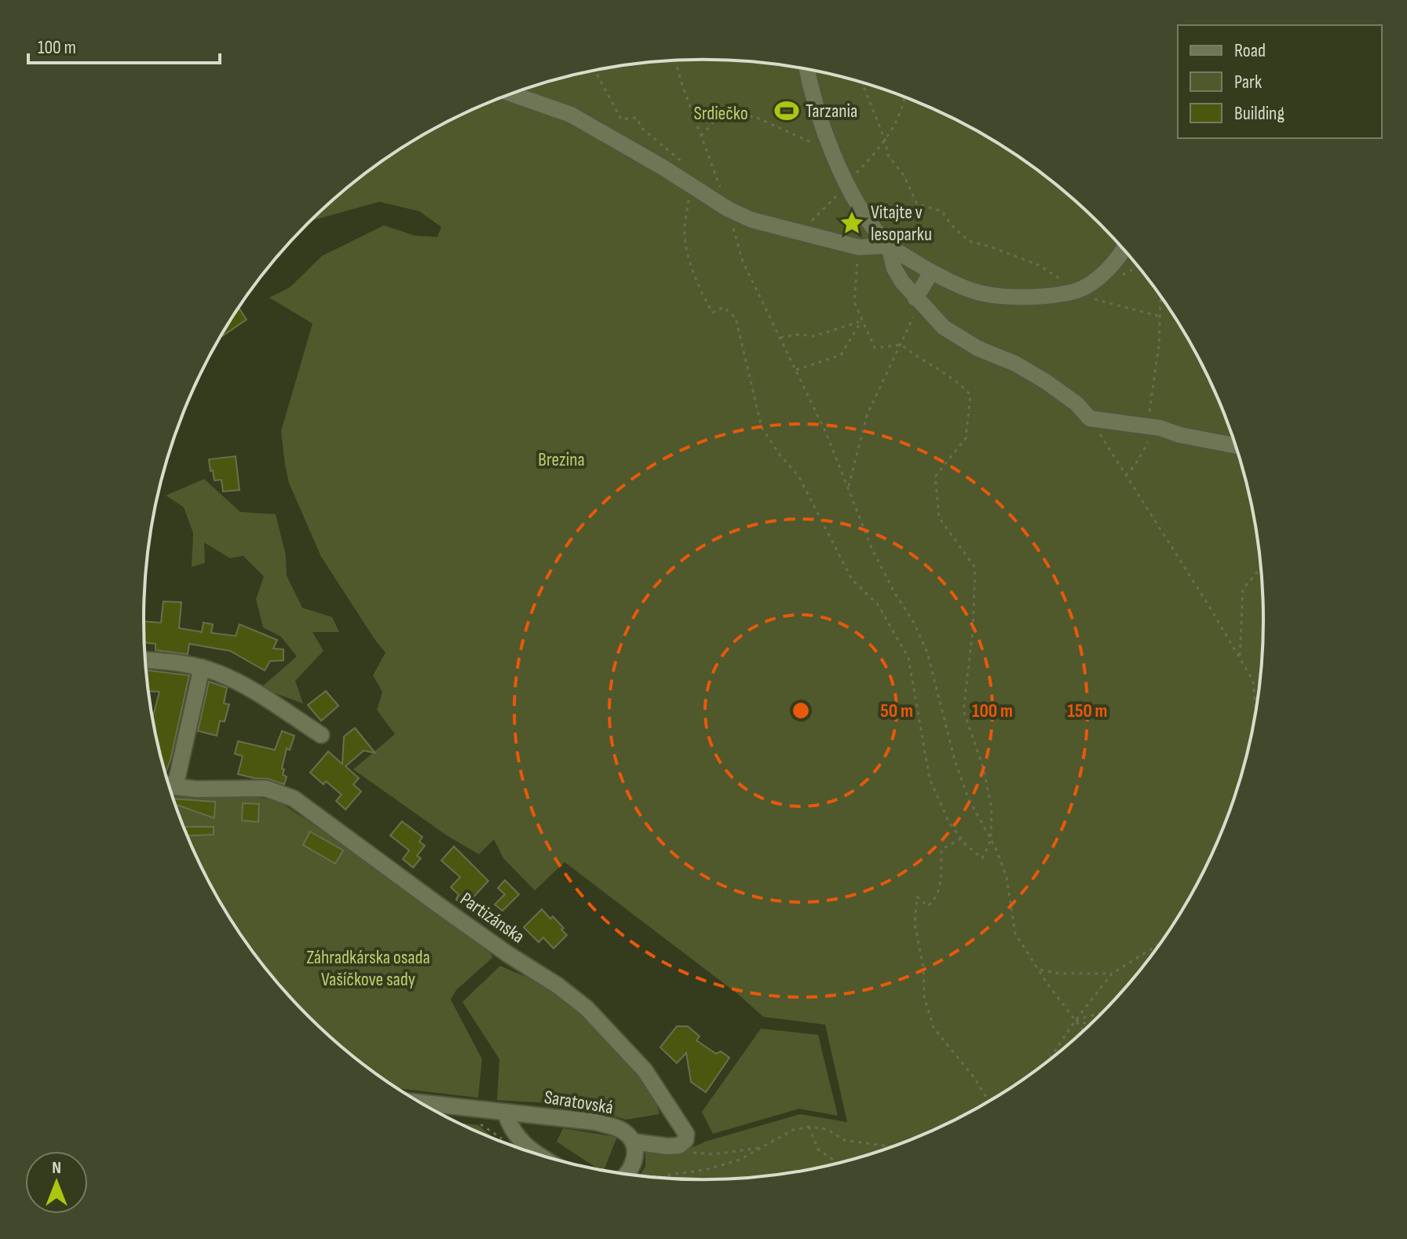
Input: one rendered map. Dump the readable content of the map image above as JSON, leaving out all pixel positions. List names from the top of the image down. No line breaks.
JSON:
{"streets":{"street":["Partizánska","Saratovská"]},"parks":["Srdiečko","Brezina","Záhradkárska osada Vašíčkove sady"],"places":{"sports":["Tarzania"],"place":["Vitajte v lesoparku"]},"legend":["Road","Park","Building"],"scale_bar":"100 m","north":"top","rings":["50 m","100 m","150 m"]}
